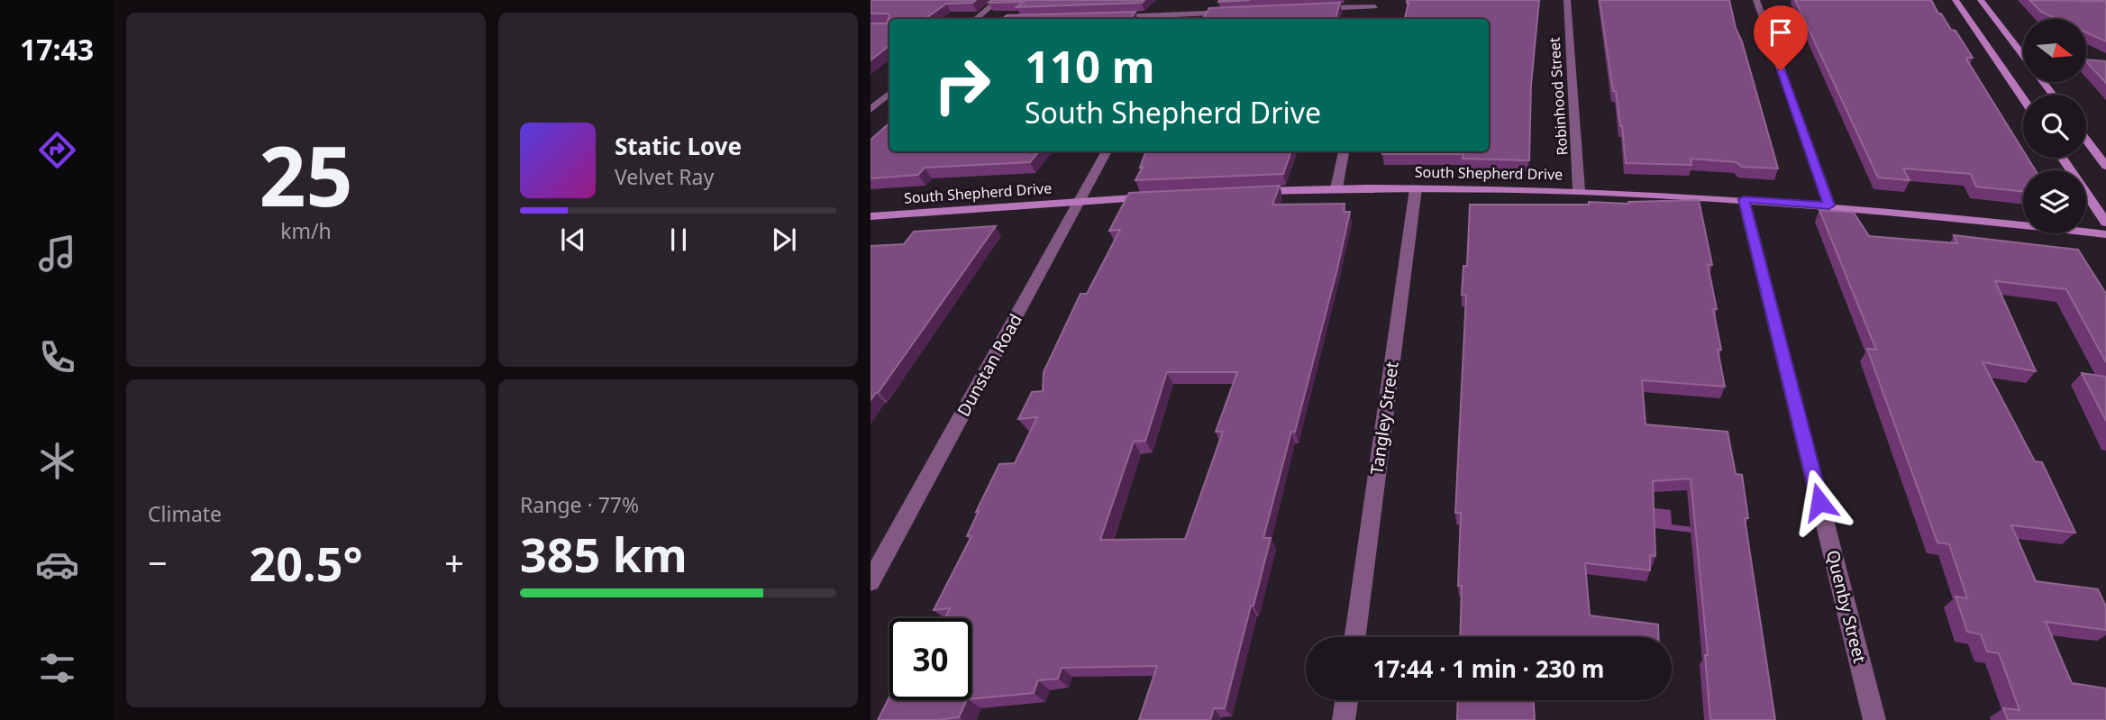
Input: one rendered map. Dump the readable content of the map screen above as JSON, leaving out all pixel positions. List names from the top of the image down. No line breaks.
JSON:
{"streets":{"main road":["South Shepherd Drive"],"street":["Robinhood Street","Dunstan Road","Tangley Street","Quenby Street"]},"crossings":[["Robinhood Street","South Shepherd Drive"],["South Shepherd Drive","Dunstan Road"],["South Shepherd Drive","Tangley Street"],["South Shepherd Drive","Quenby Street"]],"north":"right","page":{"tabs":"17:43","tile":[["25","km/h"],"Climate",["Range · 77%","385 km"]],"turn":["110 m","South Shepherd Drive"],"song":["Static Love","Velvet Ray"],"heat":["−","20.5°","+"],"limit":"30","trip":"17:44 · 1 min · 230 m"}}
